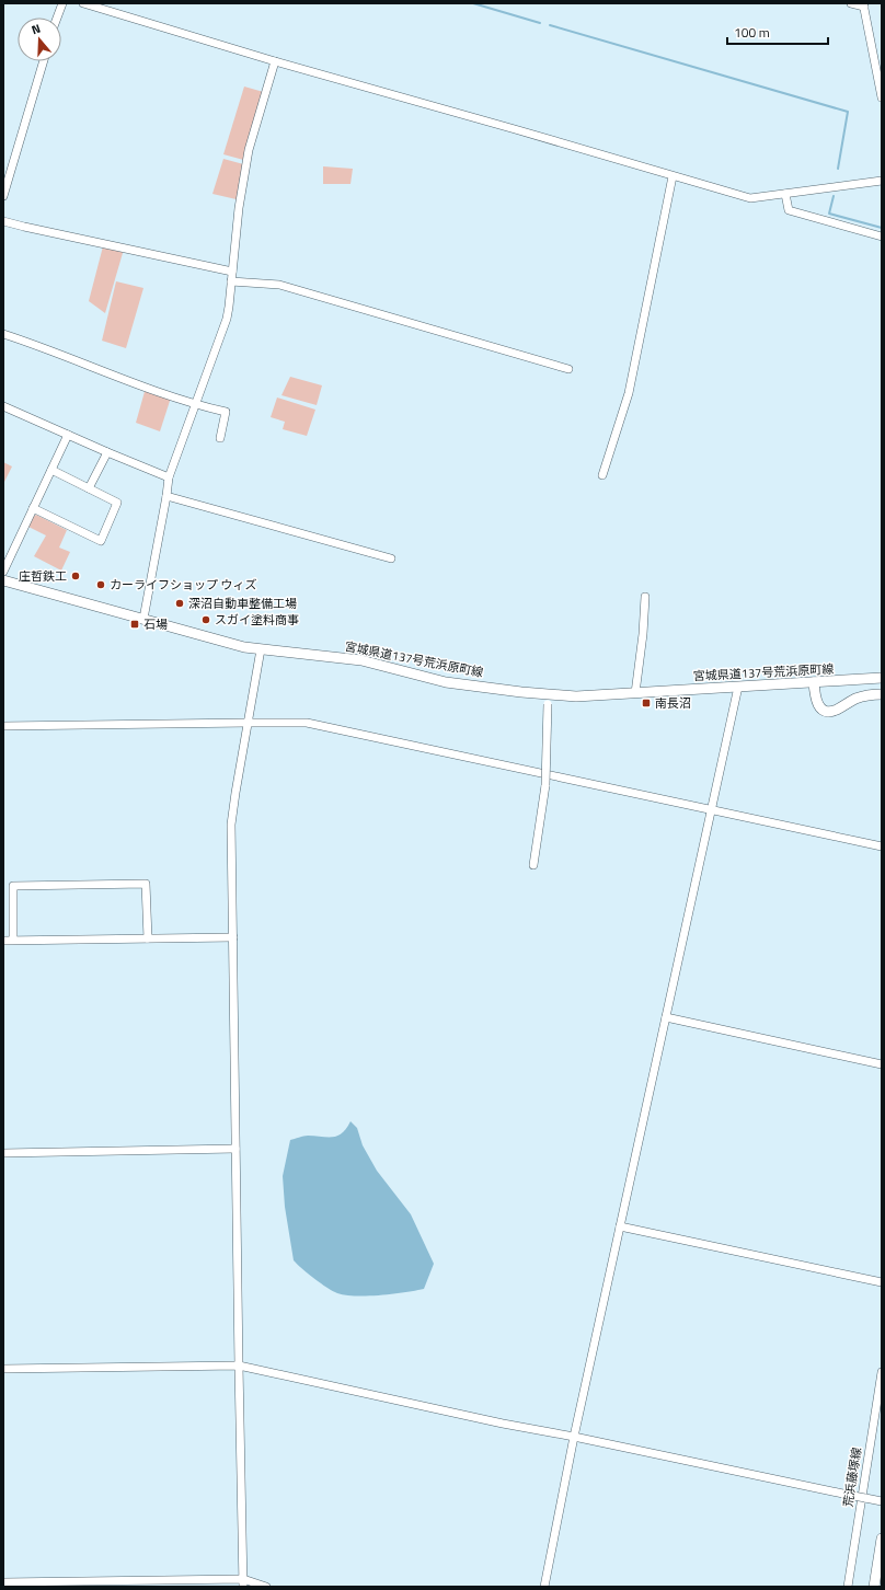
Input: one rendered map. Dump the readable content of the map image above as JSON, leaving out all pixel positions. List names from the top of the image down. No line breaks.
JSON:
{"streets":{"main road":["宮城県道137号荒浜原町線"],"street":["荒浜藤塚線"]},"places":{"other":["庄哲鉄工","カーライフショップ ウィズ","深沼自動車整備工場","スガイ塗料商事"],"transit":["石場","南長沼"]},"scale_bar":"100 m","north":"top"}
